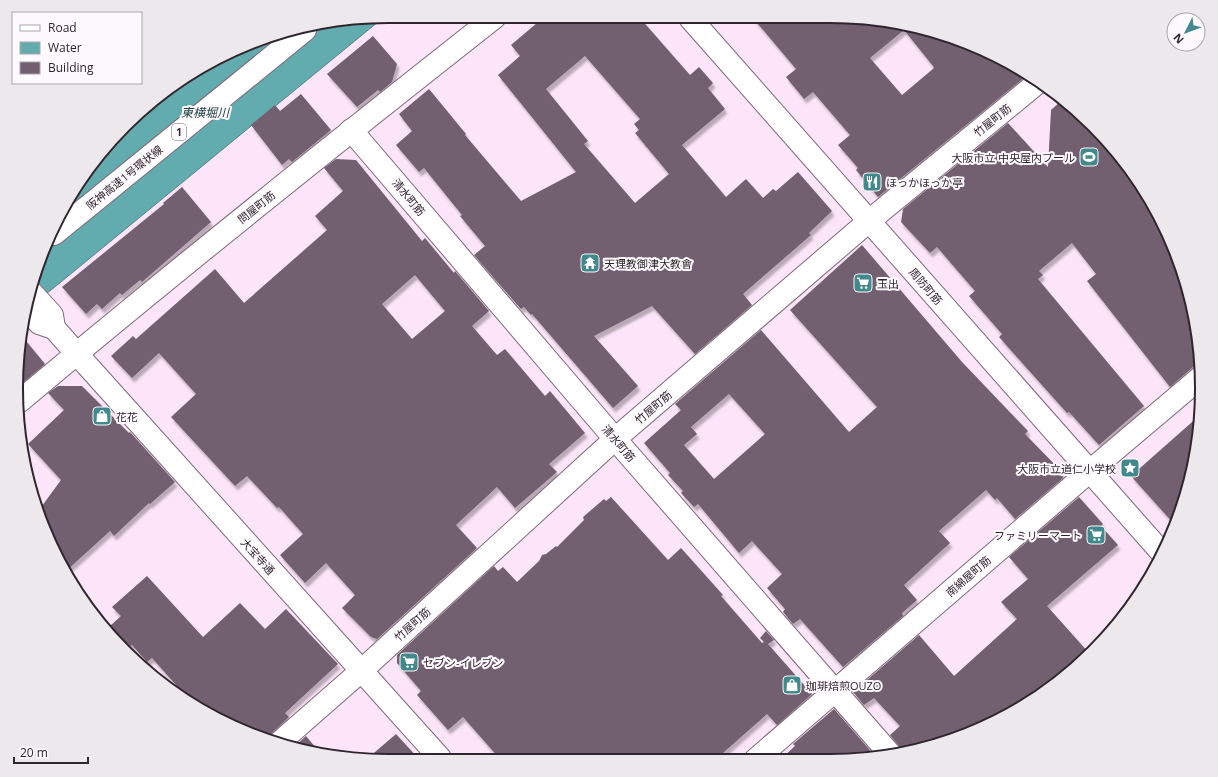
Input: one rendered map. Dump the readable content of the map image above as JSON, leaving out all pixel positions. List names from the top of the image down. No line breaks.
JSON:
{"streets":{"main road":["竹屋町筋","1","阪神高速1号環状線","清水町筋","問屋町筋","周防町筋","大宝寺通","南綿屋町筋"]},"crossings":[["竹屋町筋","清水町筋"],["竹屋町筋","周防町筋"],["竹屋町筋","大宝寺通"],["清水町筋","問屋町筋"],["清水町筋","南綿屋町筋"],["問屋町筋","大宝寺通"],["周防町筋","南綿屋町筋"]],"water":["東横堀川"],"places":{"sports":["大阪市立 中央屋内プール"],"restaurant":["ほっかほっか亭"],"temple":["天理教御津大教會"],"supermarket":["玉出","ファミリーマート","セブン-イレブン"],"shop":["花花","珈琲焙煎OUZO"],"place":["大阪市立道仁小学校"]},"legend":["Road","Water","Building"],"scale_bar":"20 m","north":"bottom left"}
